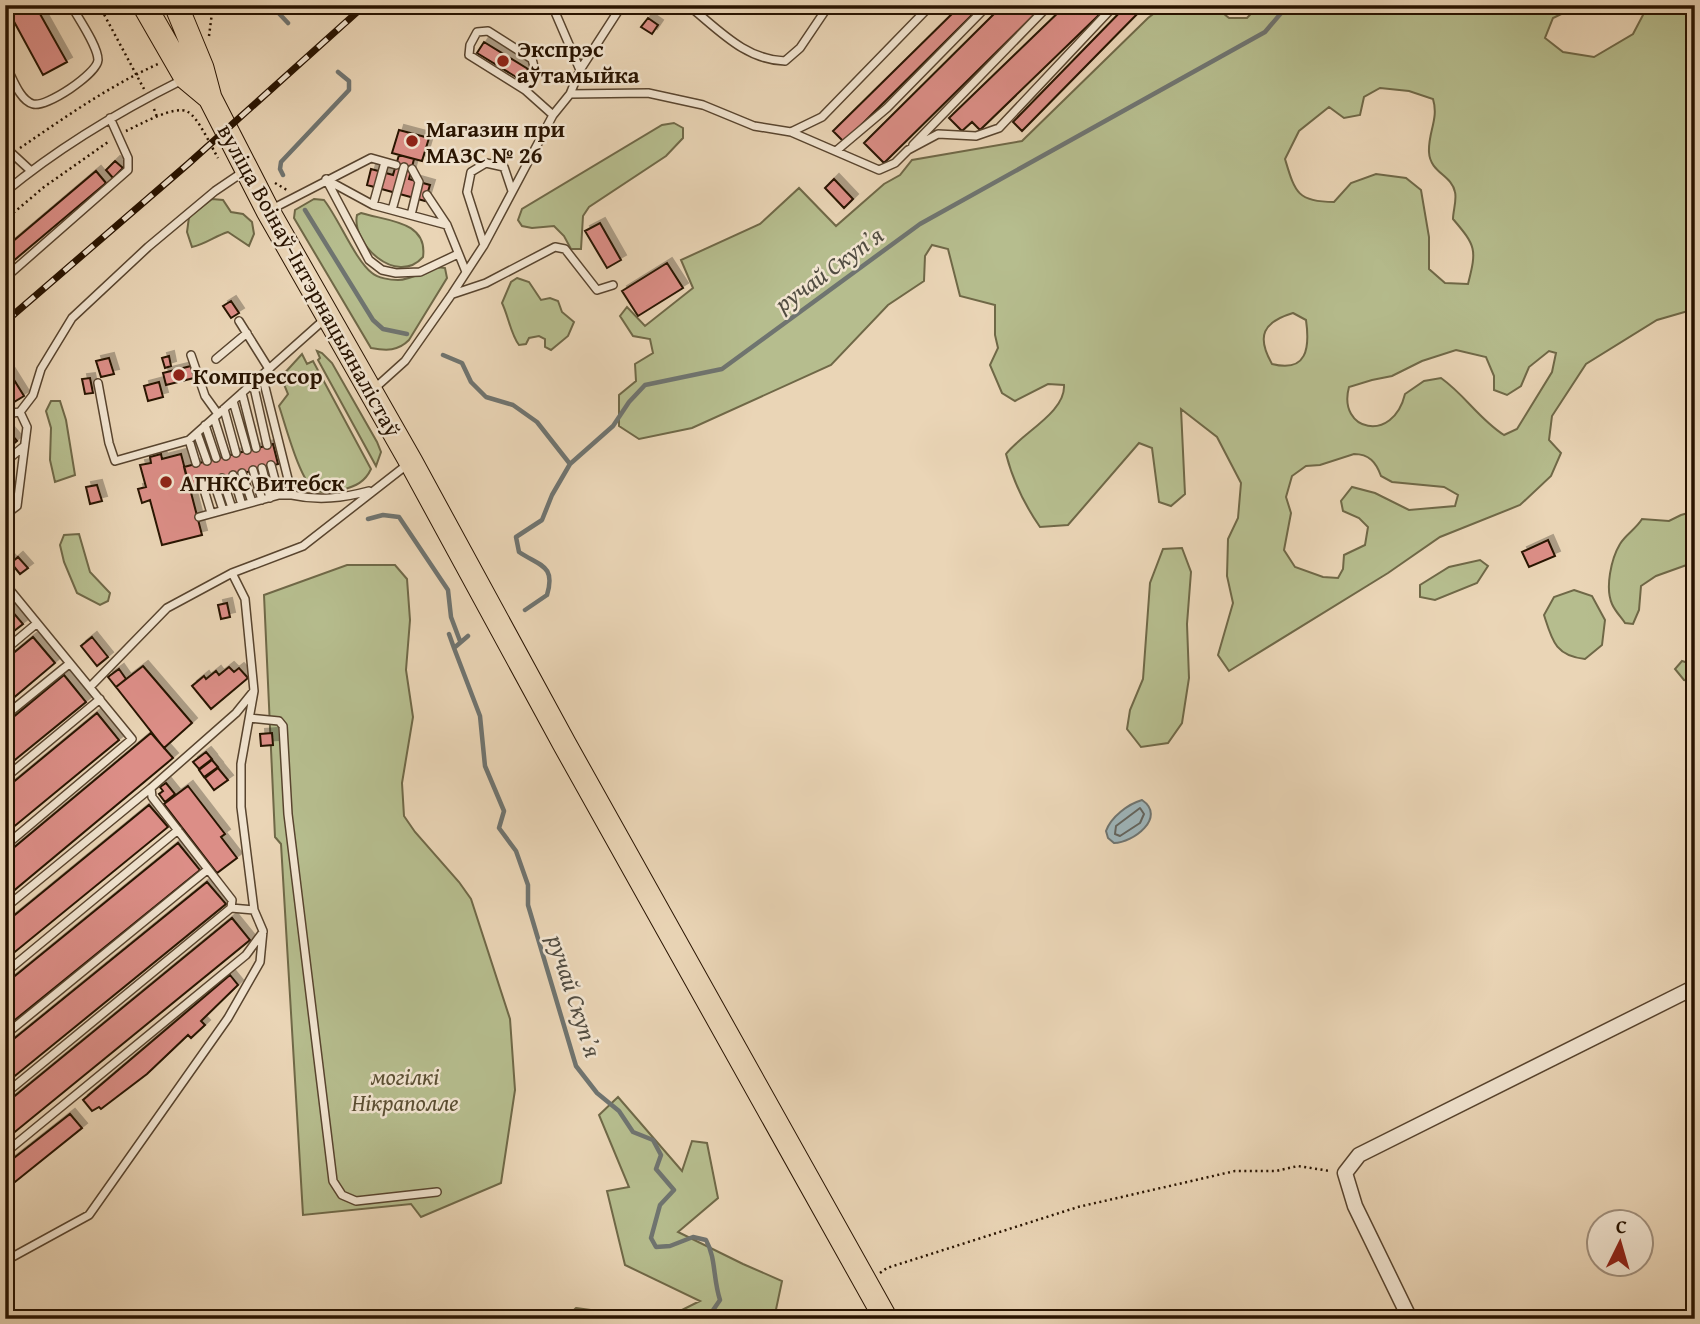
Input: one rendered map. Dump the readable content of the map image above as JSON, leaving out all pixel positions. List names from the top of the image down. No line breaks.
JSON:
{"streets":{"main road":["вуліца Воінаў-Інтэрнацыяналістаў"]},"water":["ручай Скупʼя"],"parks":["могілкі Нікраполле"],"places":["Экспрэс аўтамыйка","Магазин при МАЗС № 26","Компрессор","АГНКС Витебск"],"north":"top"}
